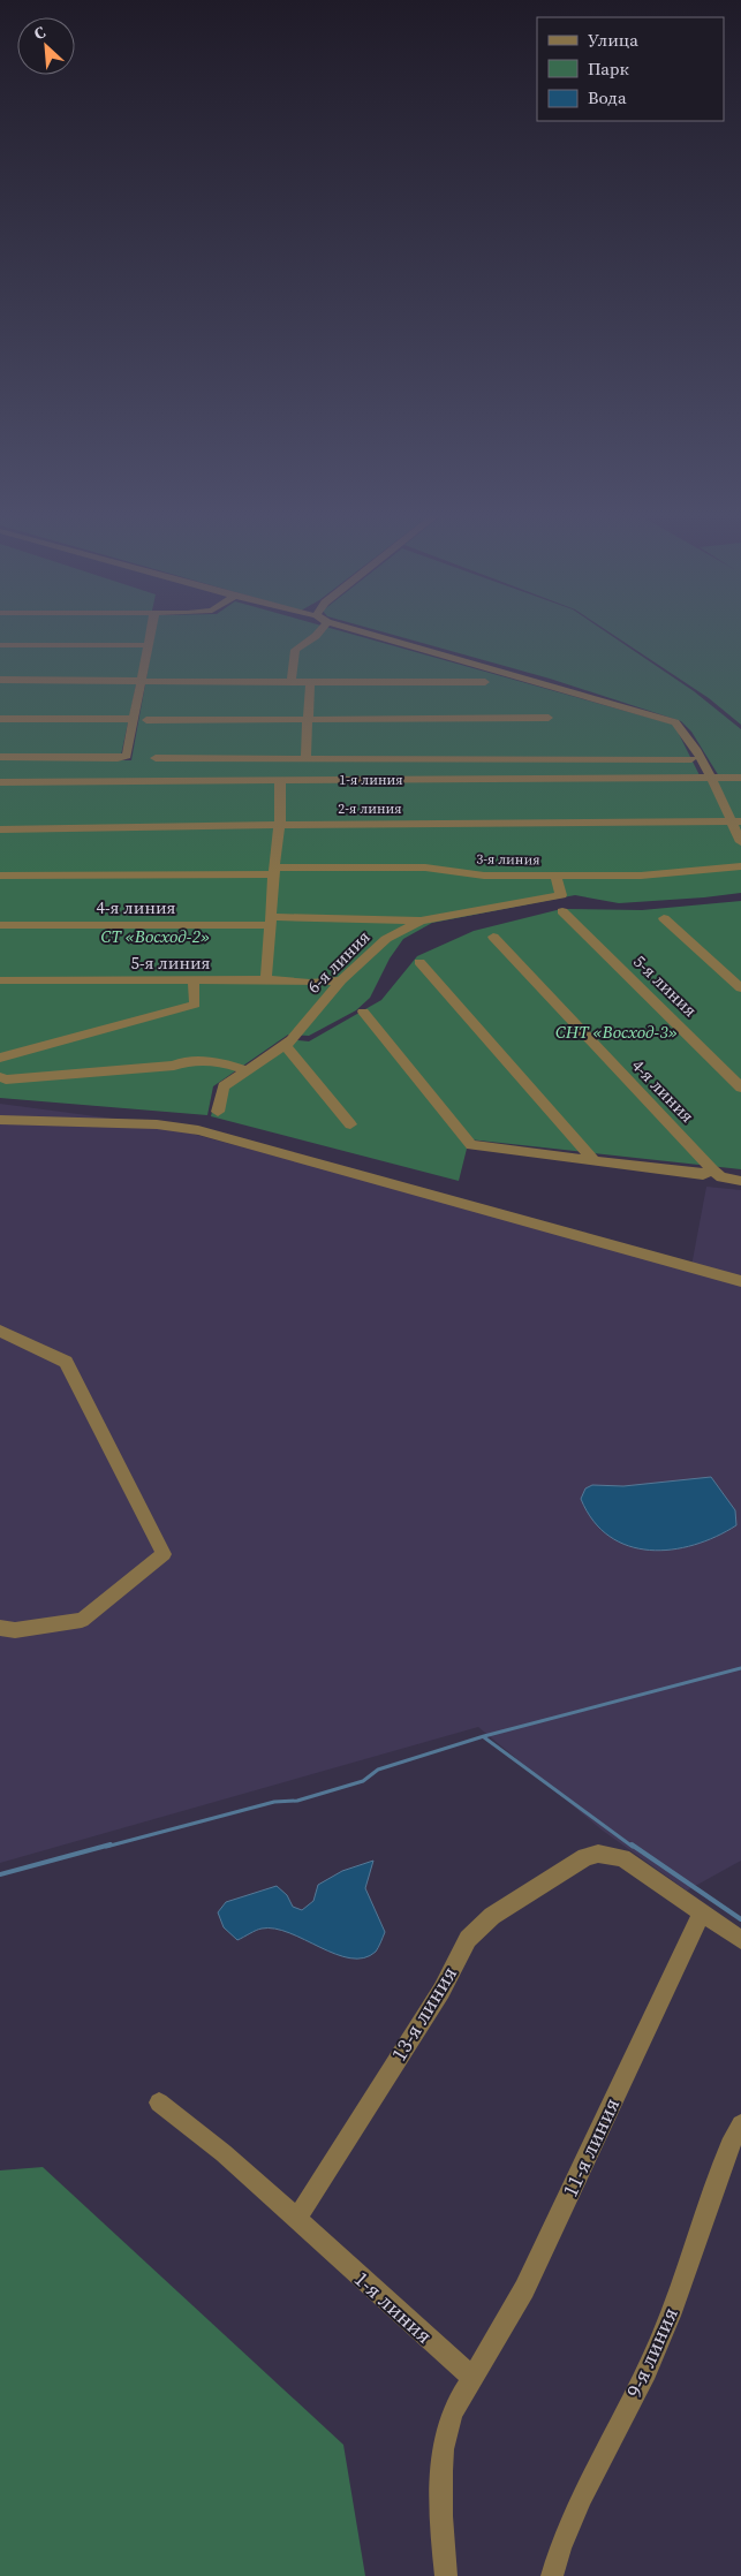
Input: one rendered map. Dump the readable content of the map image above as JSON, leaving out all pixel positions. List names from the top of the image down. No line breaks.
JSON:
{"streets":{"street":["1-я линия","2-я линия","3-я линия","4-я линия","6-я линия","5-я линия","13-я линия","11-я линия","9-я линия"]},"crossings":[["1-я линия","13-я линия"],["1-я линия","11-я линия"],["3-я линия","4-я линия"],["4-я линия","6-я линия"],["6-я линия","5-я линия"],["13-я линия","11-я линия"]],"parks":["СТ «Восход-2»","СНТ «Восход-3»"],"legend":["Улица","Парк","Вода"],"north":"top left"}
